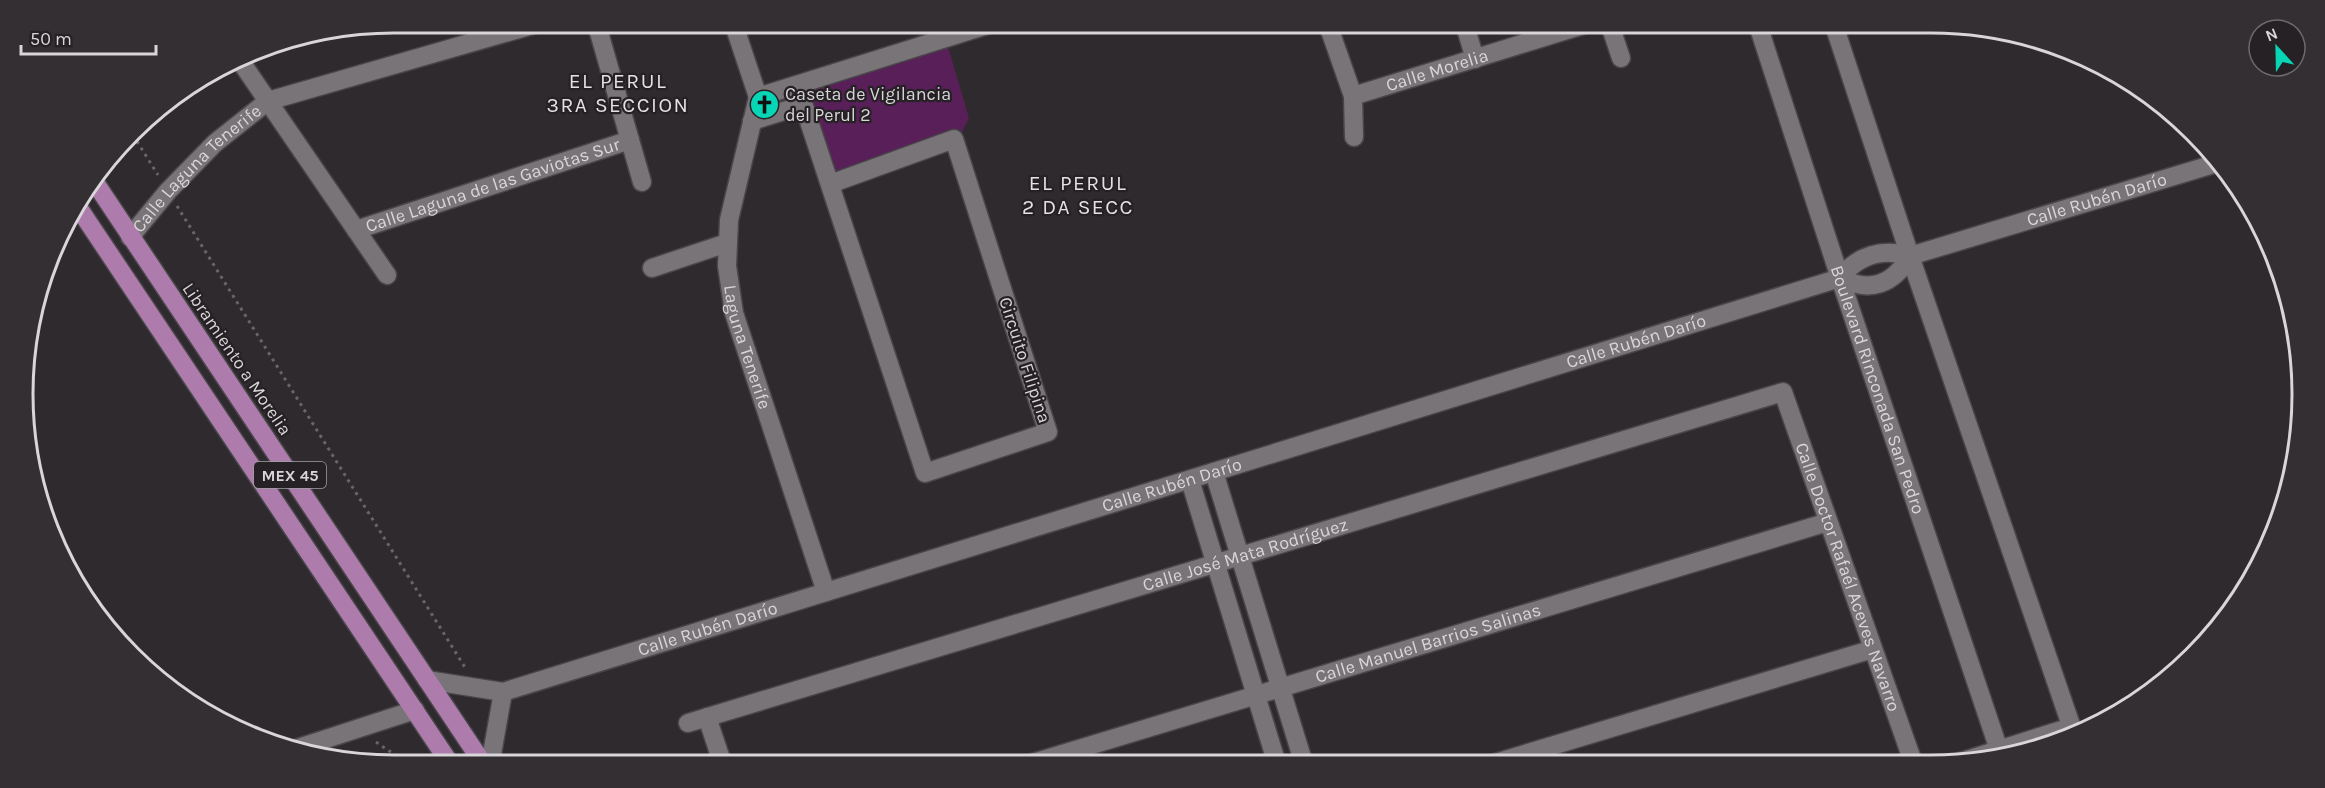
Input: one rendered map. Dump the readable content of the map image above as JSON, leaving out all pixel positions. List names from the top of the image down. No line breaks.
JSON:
{"streets":{"highway":["Libramiento a Morelia","MEX 45"],"street":["Calle Morelia","Calle Laguna Tenerife","Calle Laguna de las Gaviotas Sur","Calle Rubén Darío","Laguna Tenerife","Circuito Filipina","Boulevard Rinconada San Pedro","Calle José Mata Rodríguez","Calle Doctor Rafaél Aceves Navarro","Calle Manuel Barrios Salinas"]},"crossings":[["Calle Laguna Tenerife","Libramiento a Morelia"],["Calle Rubén Darío","Laguna Tenerife"],["Calle Rubén Darío","Libramiento a Morelia"],["Calle Rubén Darío","Boulevard Rinconada San Pedro"],["Calle José Mata Rodríguez","Calle Doctor Rafaél Aceves Navarro"],["Calle Doctor Rafaél Aceves Navarro","Calle Manuel Barrios Salinas"]],"districts":["EL PERUL 3RA SECCION","EL PERUL 2 DA SECC"],"places":{"church":["Caseta de Vigilancia del Perul 2"]},"scale_bar":"50 m","north":"top"}
